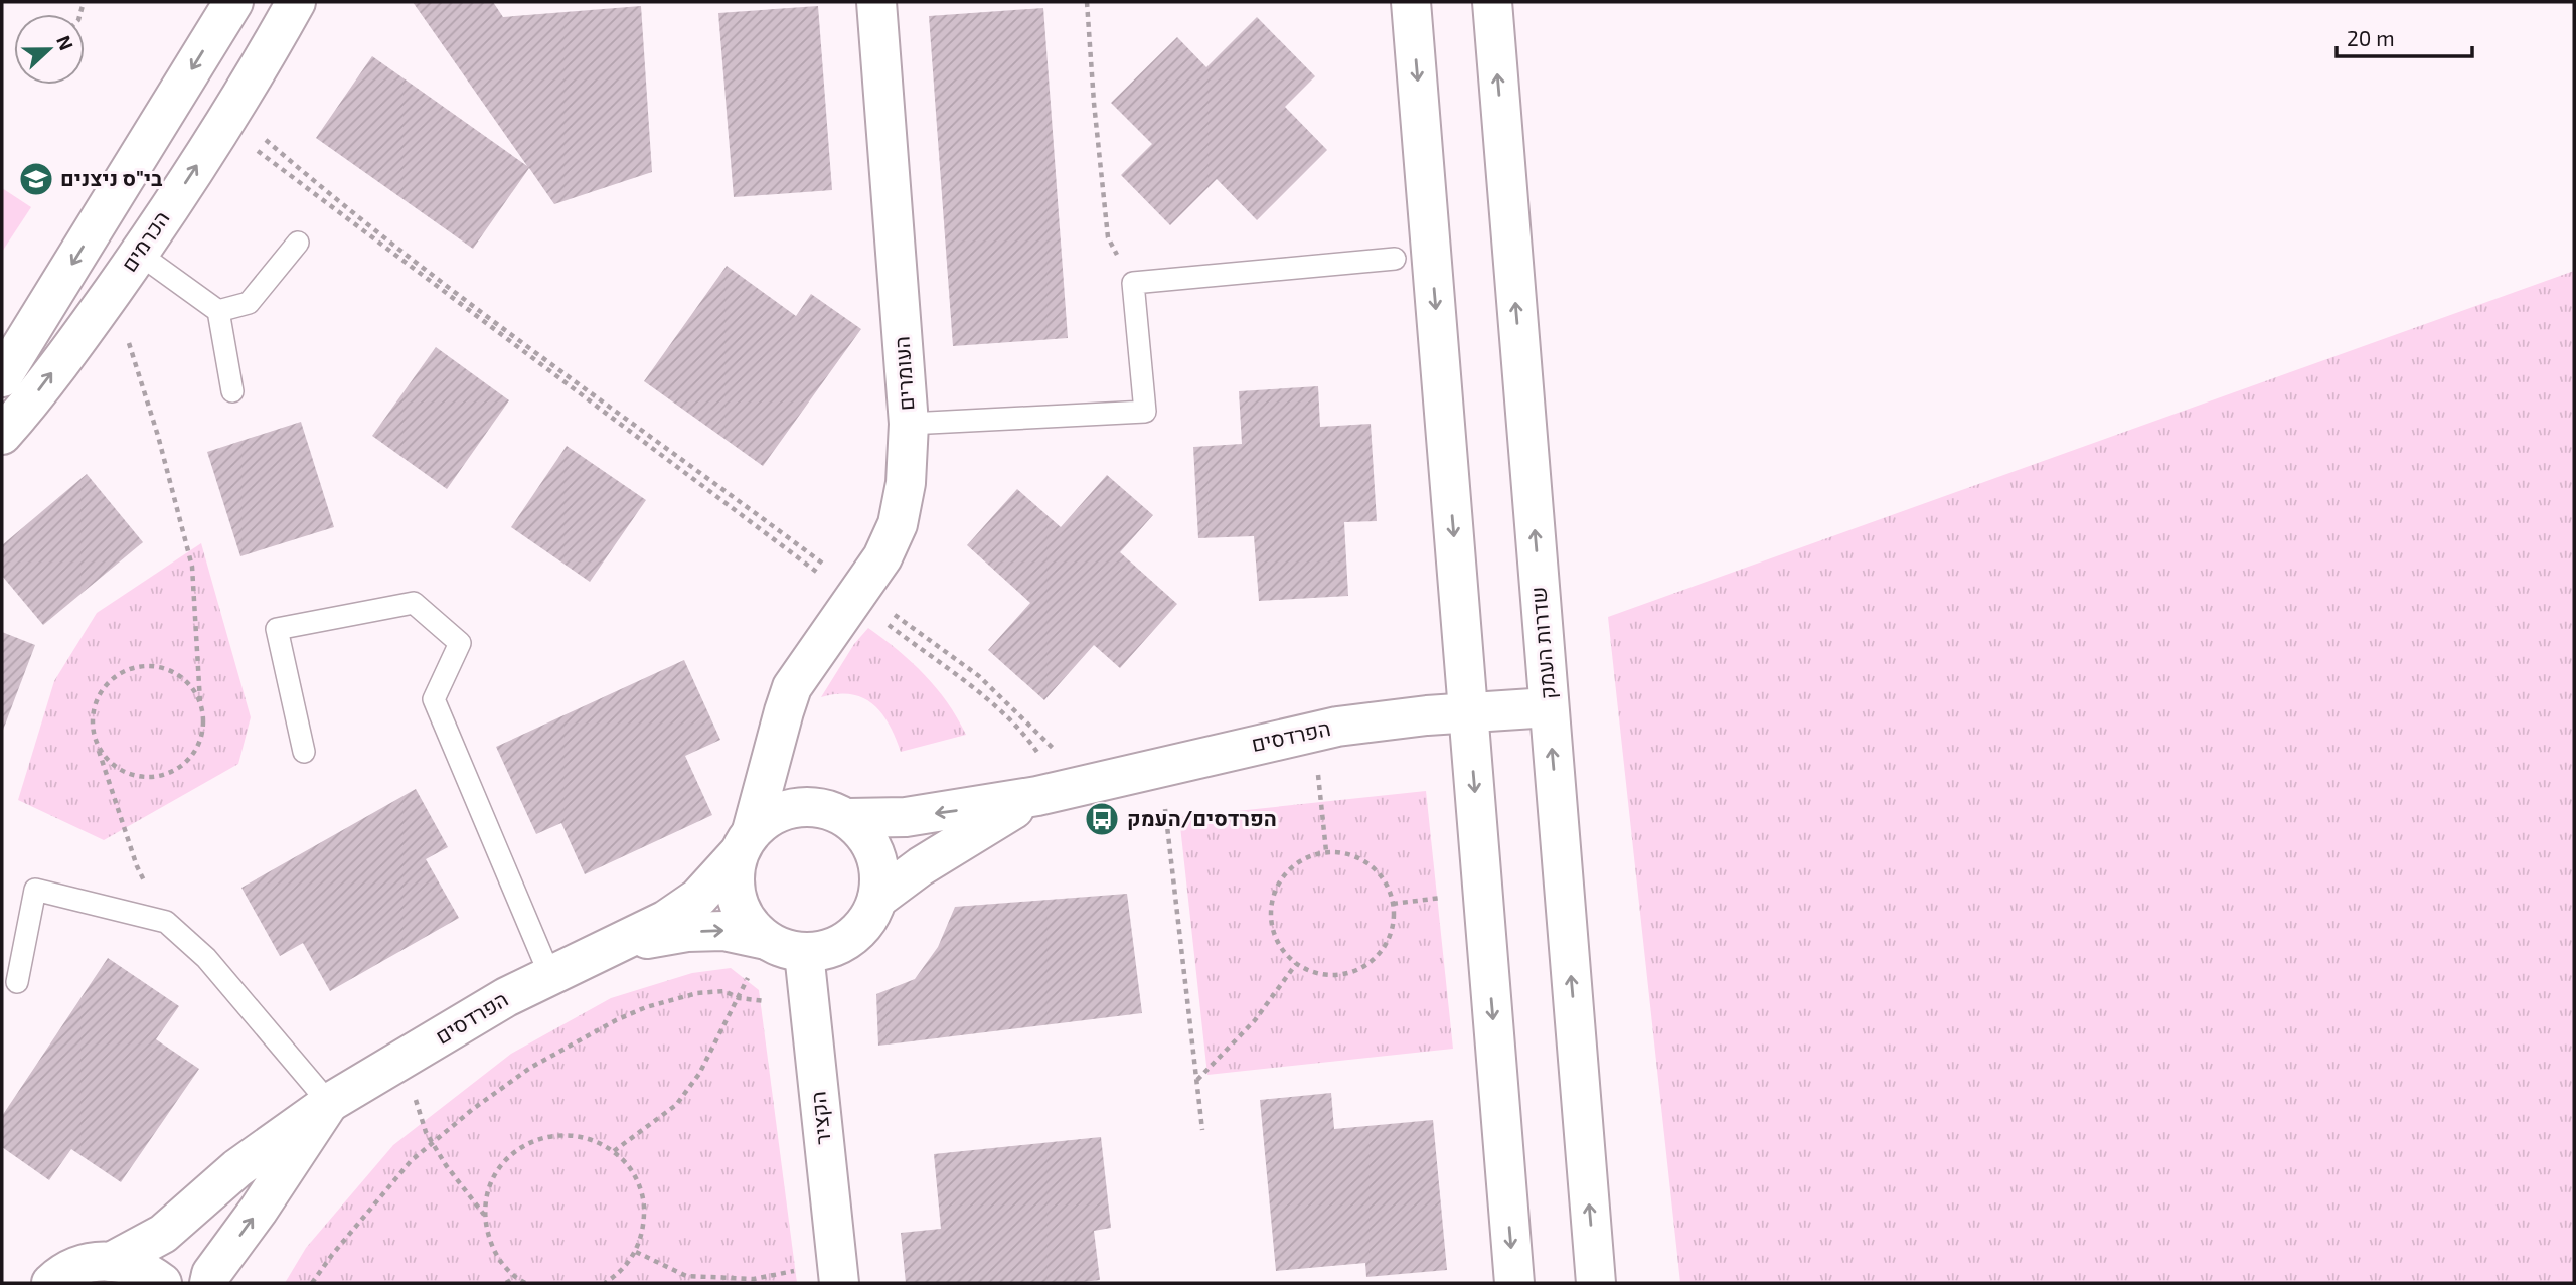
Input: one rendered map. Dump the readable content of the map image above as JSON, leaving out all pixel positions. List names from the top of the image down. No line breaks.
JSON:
{"streets":{"street":["הכרמים","העומרים","שדרות העמק","הפרדסים","הקציר"]},"crossings":[["העומרים","הפרדסים"],["העומרים","הקציר"],["שדרות העמק","הפרדסים"],["הפרדסים","הקציר"]],"places":{"school or university":["בי\"ס ניצנים"],"bus stop":["הפרדסים/העמק"]},"scale_bar":"20 m","north":"right"}
